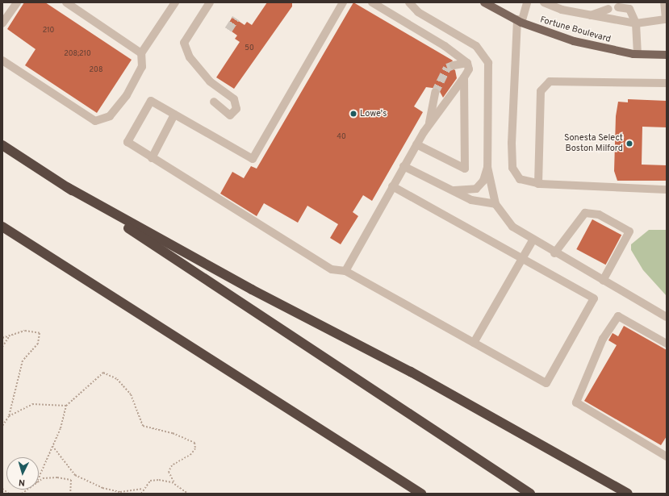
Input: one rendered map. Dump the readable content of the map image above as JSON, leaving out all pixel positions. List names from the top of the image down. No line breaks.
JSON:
{"streets":{"main road":["Fortune Boulevard"]},"places":["Lowe's","Sonesta Select Boston Milford"],"house_numbers":["210","50","208;210","208","40"],"north":"bottom"}
